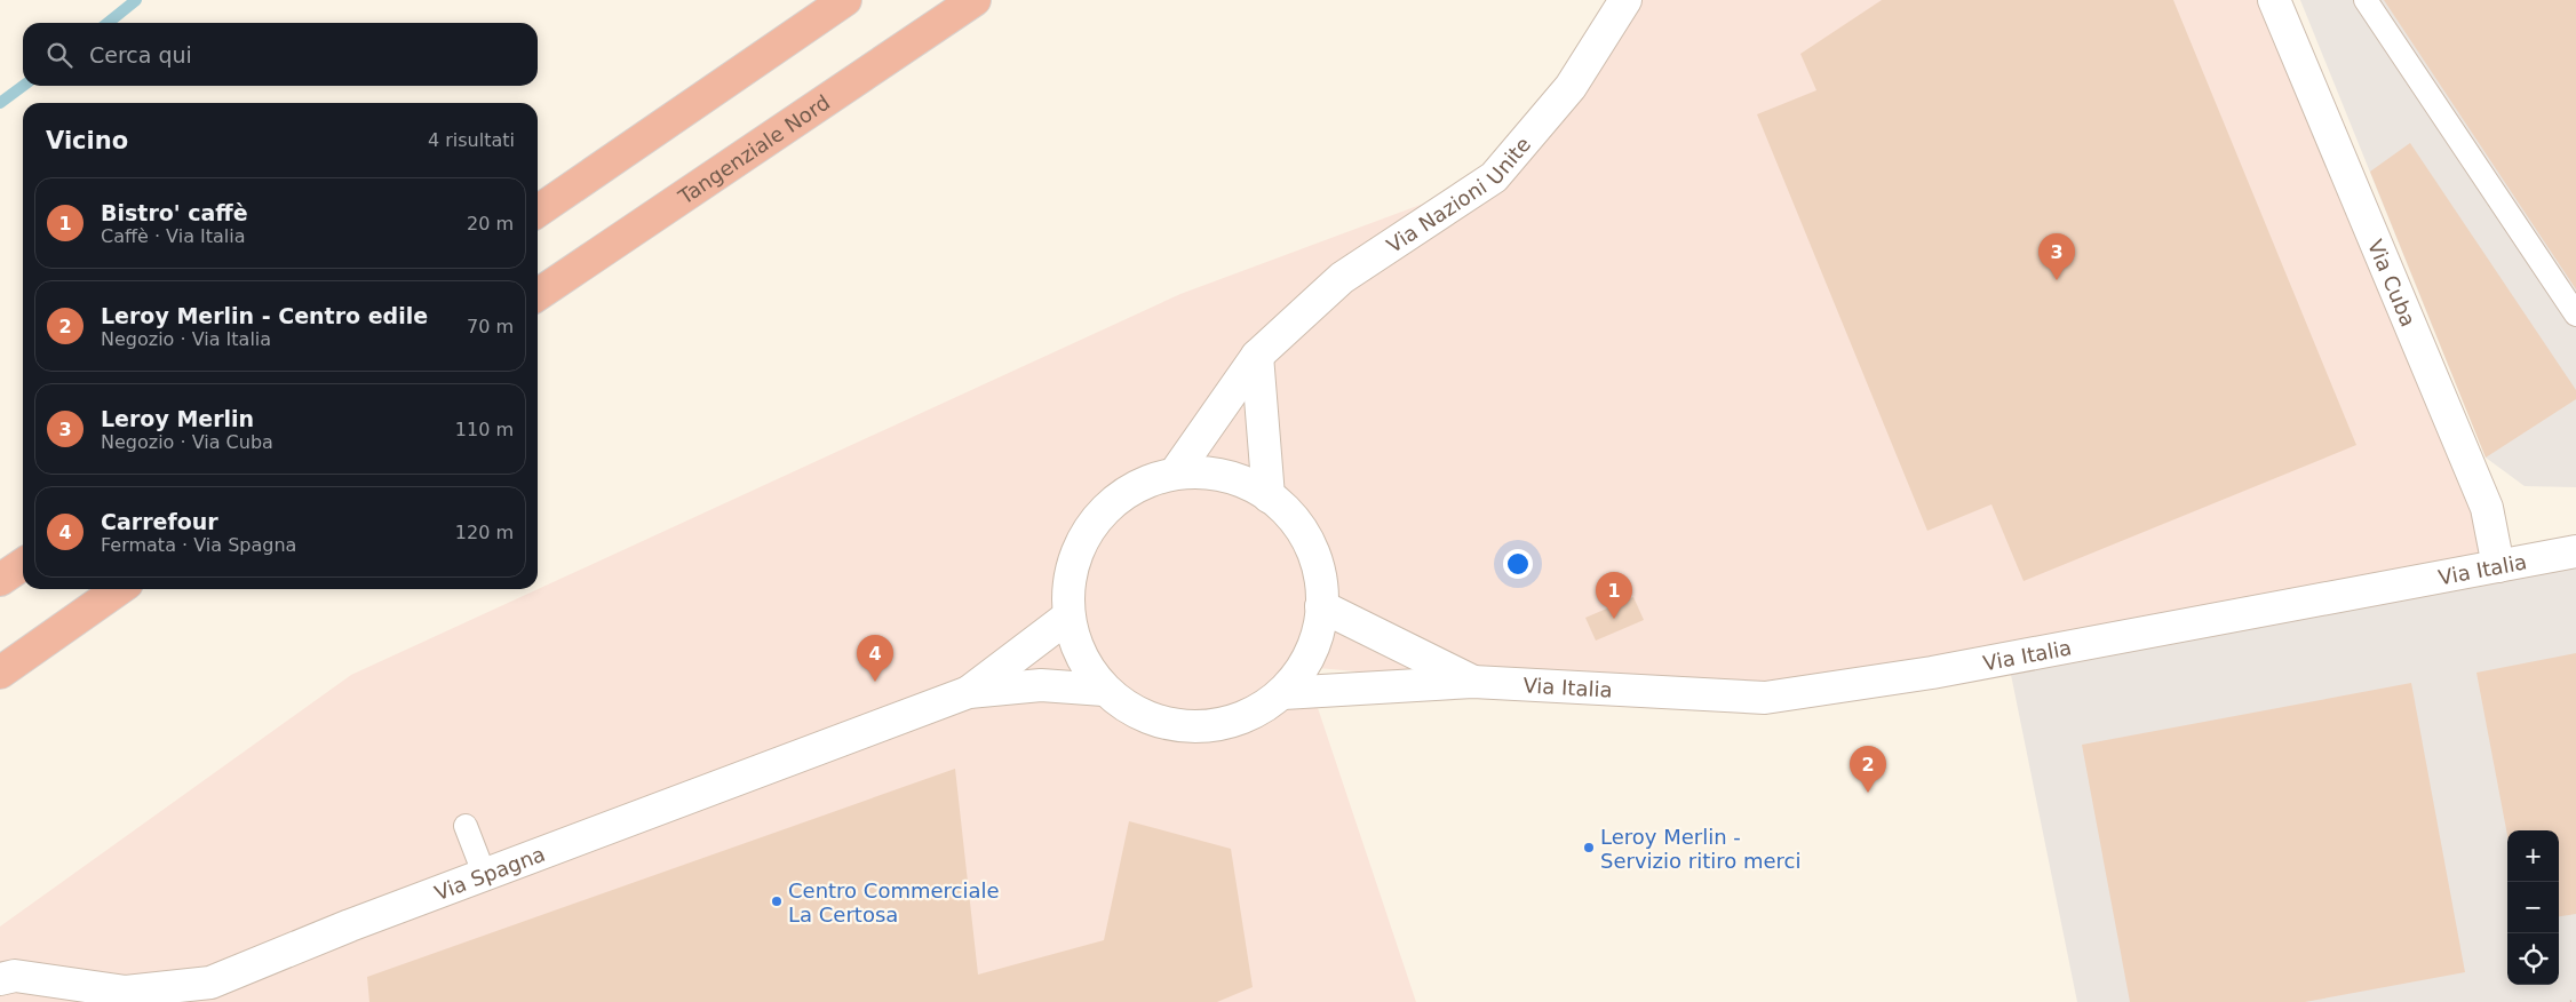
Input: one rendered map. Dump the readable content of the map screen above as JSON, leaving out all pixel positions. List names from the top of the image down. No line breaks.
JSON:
{"streets":{"highway":["Tangenziale Nord"],"street":["Via Nazioni Unite","Via Cuba","Via Italia","Via Spagna"]},"crossings":[["Via Cuba","Via Italia"]],"places":["Leroy Merlin - Servizio ritiro merci","Centro Commerciale La Certosa"],"page":{"search":"Cerca qui","heading":["Vicino","4 risultati"],"list":[{"mark":"1","name":"Bistro' caffè","note":"Caffè · Via Italia","value":"20 m"},{"mark":"2","name":"Leroy Merlin - Centro edile","note":"Negozio · Via Italia","value":"70 m"},{"mark":"3","name":"Leroy Merlin","note":"Negozio · Via Cuba","value":"110 m"},{"mark":"4","name":"Carrefour","note":"Fermata · Via Spagna","value":"120 m"}],"pins":["3","1","4","2"],"map_buttons":["+","−"]}}
